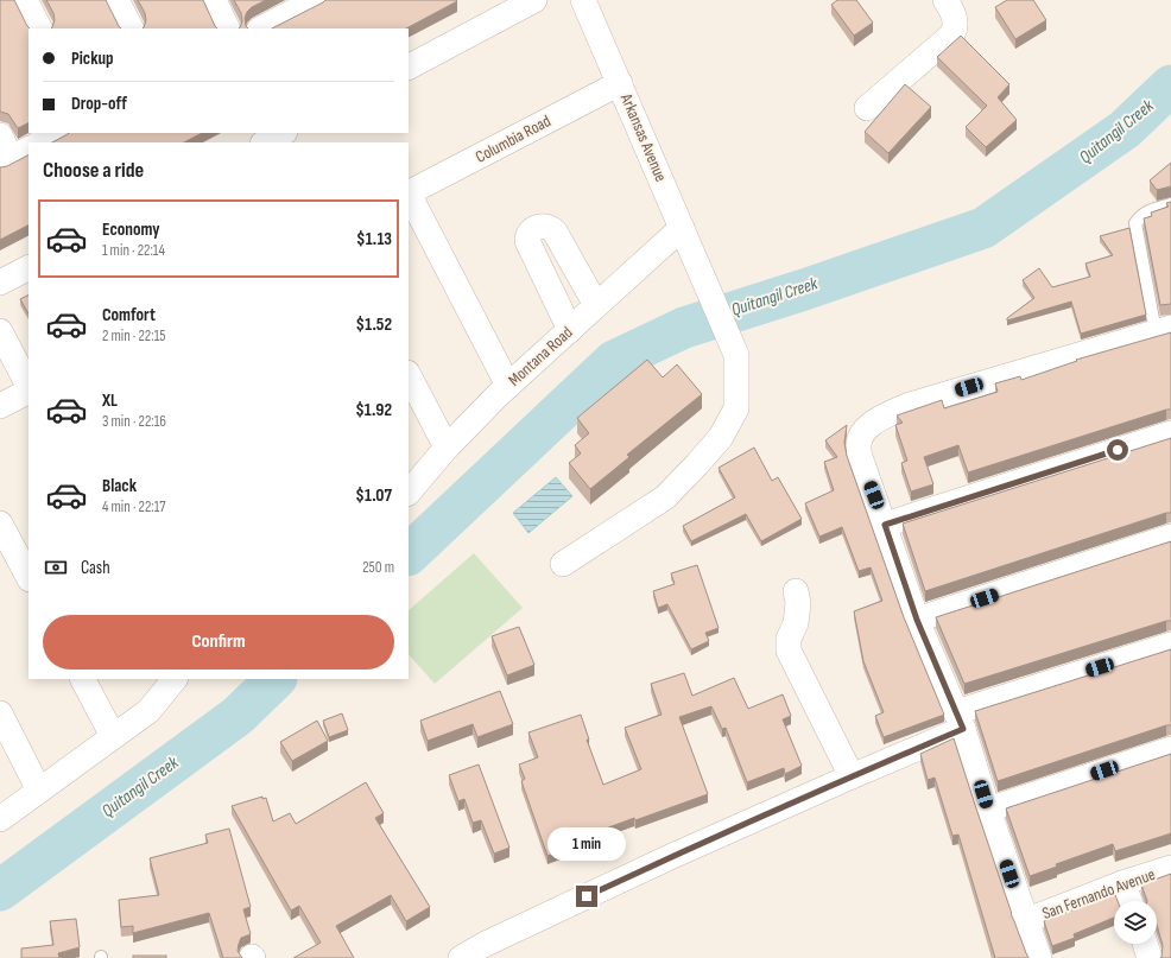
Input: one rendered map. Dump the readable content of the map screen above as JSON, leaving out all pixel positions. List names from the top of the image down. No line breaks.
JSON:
{"streets":{"street":["Arkansas Avenue","Columbia Road","Montana Road","San Fernando Avenue"]},"crossings":[["Arkansas Avenue","Columbia Road"],["Arkansas Avenue","Montana Road"]],"water":["Quitangil Creek"],"page":{"banner":["Pickup","Drop-off"],"heading":"Choose a ride","list":[{"name":"Economy","note":"1 min · 22:14","value":"$1.13"},{"name":"Comfort","note":"2 min · 22:15","value":"$1.52"},{"name":"XL","note":"3 min · 22:16","value":"$1.92"},{"name":"Black","note":"4 min · 22:17","value":"$1.07"}],"pay":["Cash","250 m"],"buttons":"Confirm","bubble":"1 min"}}
